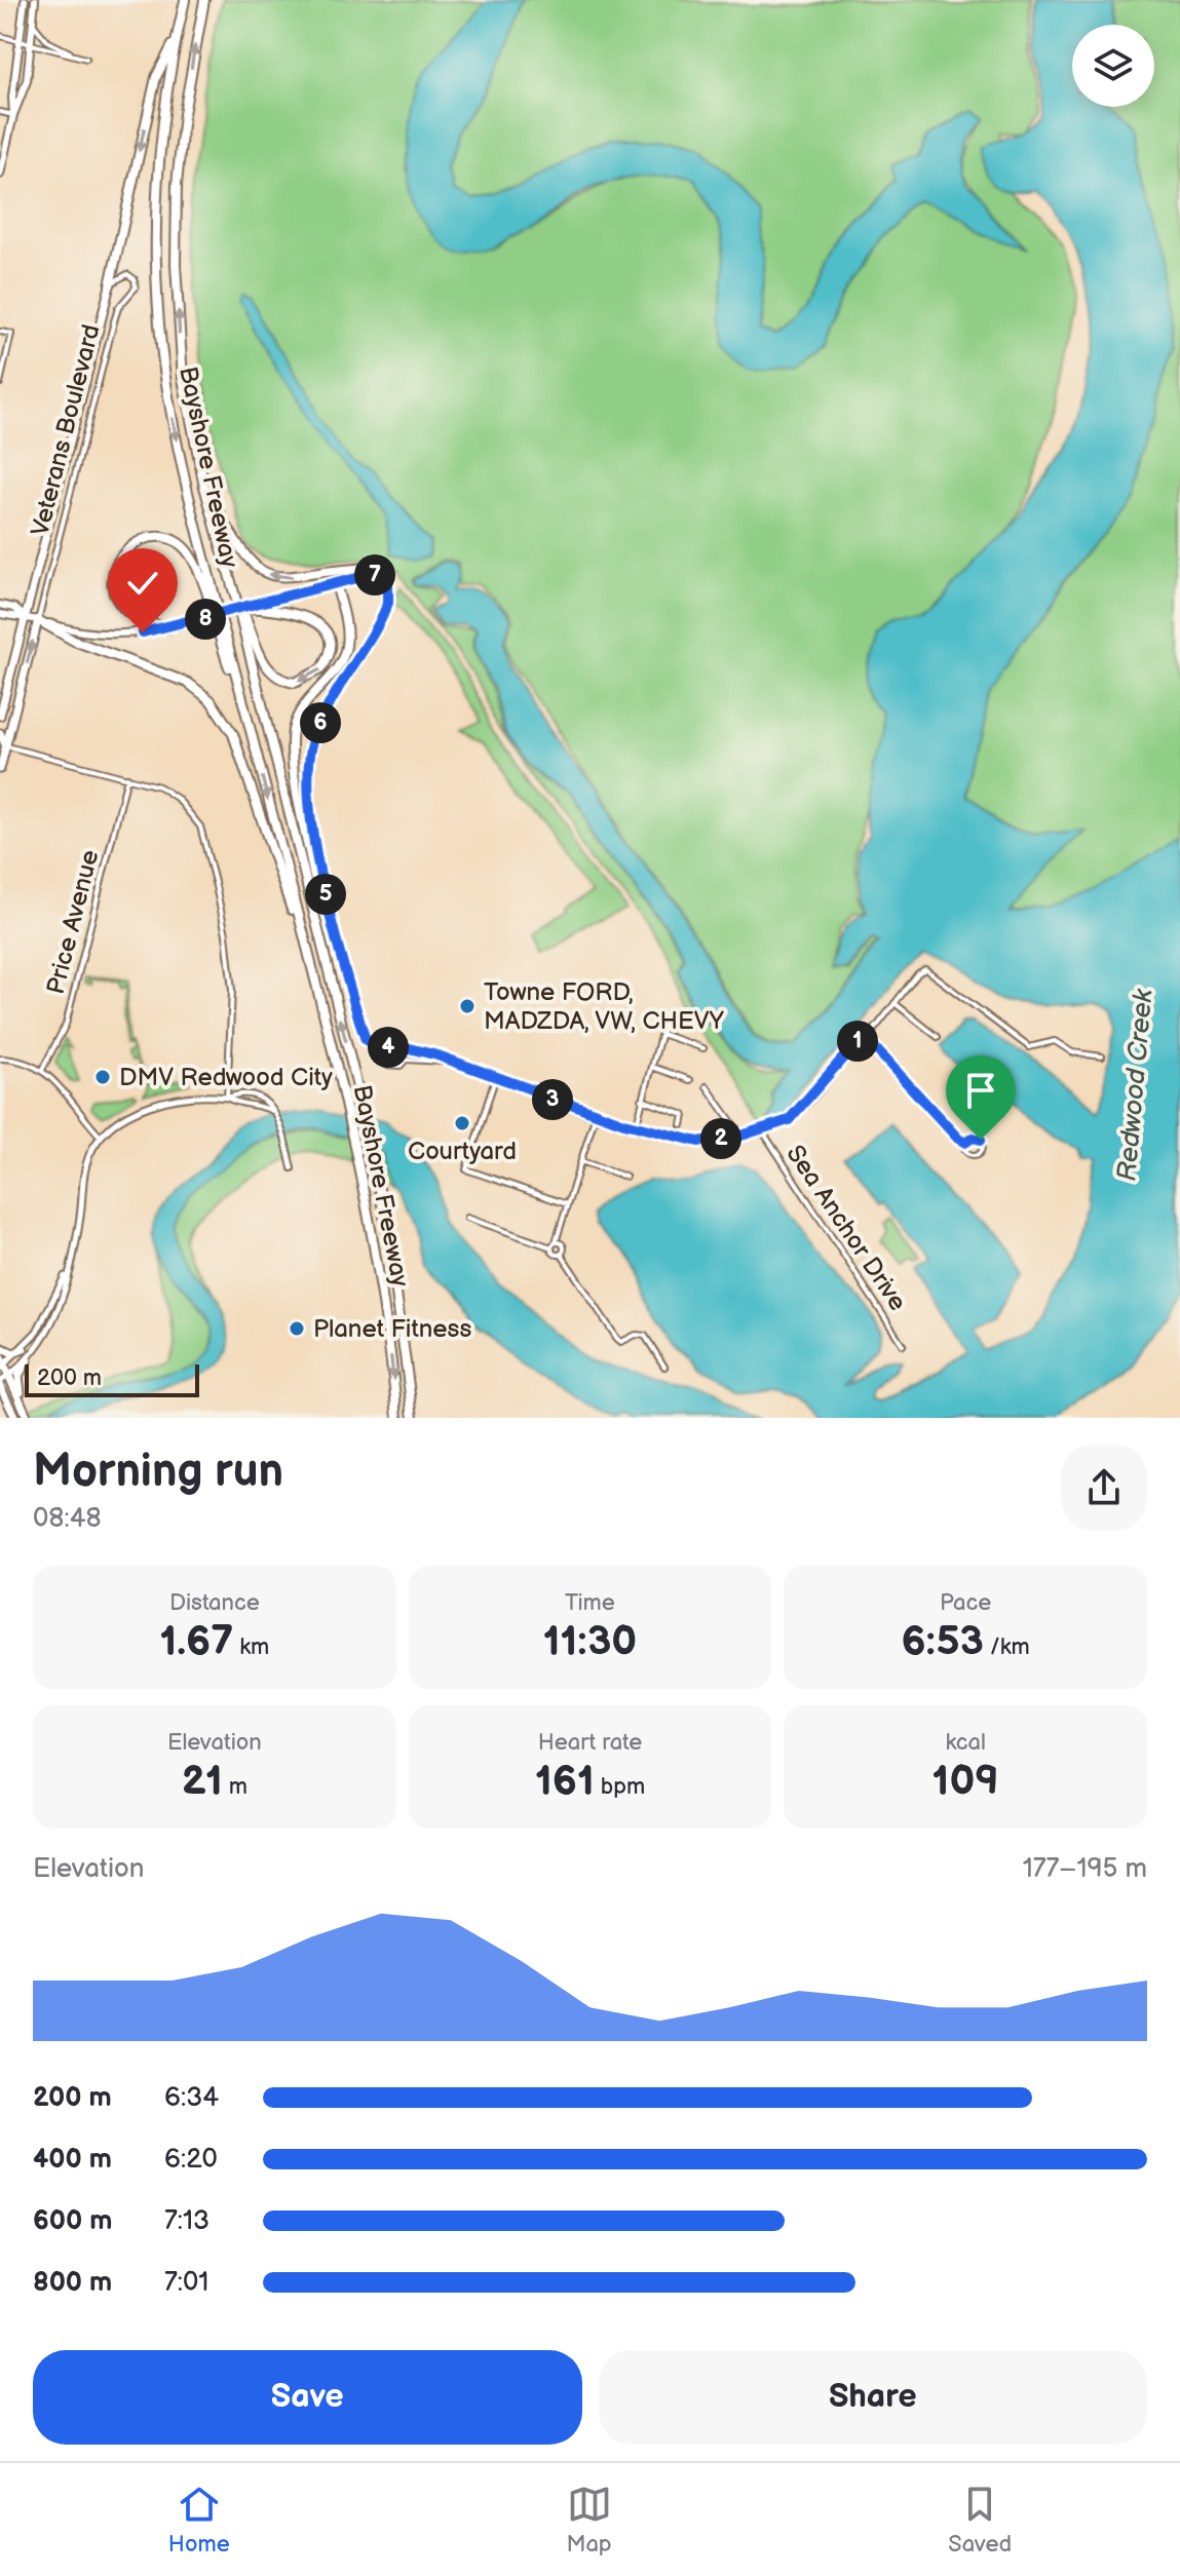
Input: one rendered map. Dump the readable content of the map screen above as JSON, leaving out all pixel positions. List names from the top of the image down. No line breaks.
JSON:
{"streets":{"highway":["Bayshore Freeway"],"main road":["Veterans Boulevard"],"street":["Price Avenue","Sea Anchor Drive"]},"water":["Redwood Creek"],"places":["Towne FORD, MADZDA, VW, CHEVY","DMV Redwood City","Courtyard","Planet Fitness"],"scale_bar":"200 m","page":{"pins":["7","8","6","5","1","4","3","2"],"scale":"200 m","heading":["Morning run","08:48"],"stats":[["Distance","1.67 km"],["Time","11:30"],["Pace","6:53 /km"],["Elevation","21 m"],["Heart rate","161 bpm"],["kcal","109"]],"chart":["Elevation","177–195 m"],"list":[{"name":"200 m","note":"6:34"},{"name":"400 m","note":"6:20"},{"name":"600 m","note":"7:13"},{"name":"800 m","note":"7:01"}],"buttons":["Save","Share"],"tabs":["Home","Map","Saved"]}}
